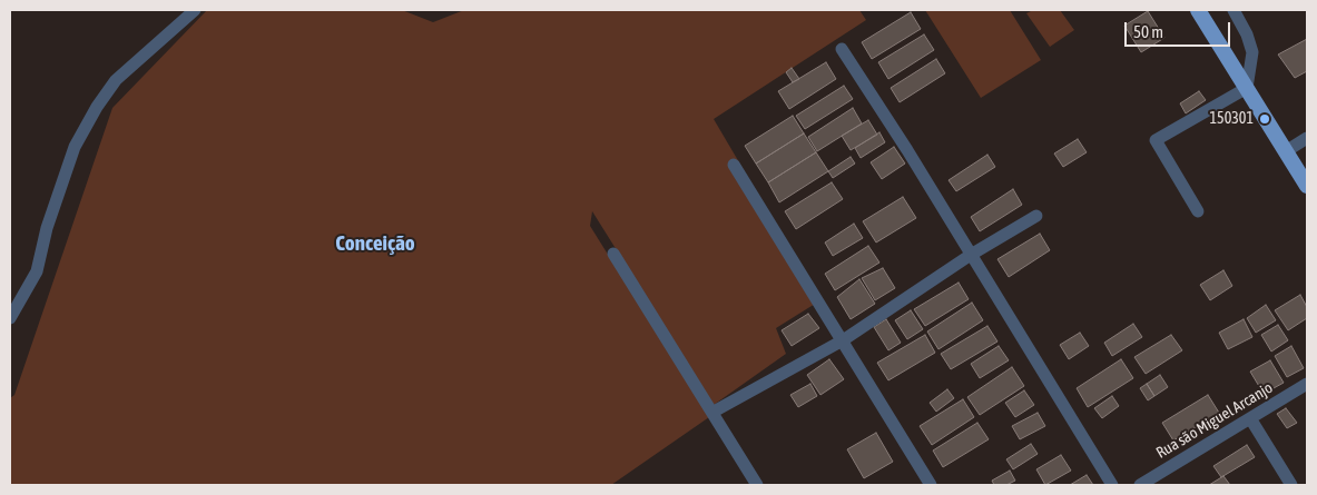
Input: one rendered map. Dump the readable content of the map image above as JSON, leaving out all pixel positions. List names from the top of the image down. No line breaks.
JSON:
{"streets":{"street":["Rua são Miguel Arcanjo"]},"districts":["Conceição"],"places":["150301"],"scale_bar":"50 m"}
